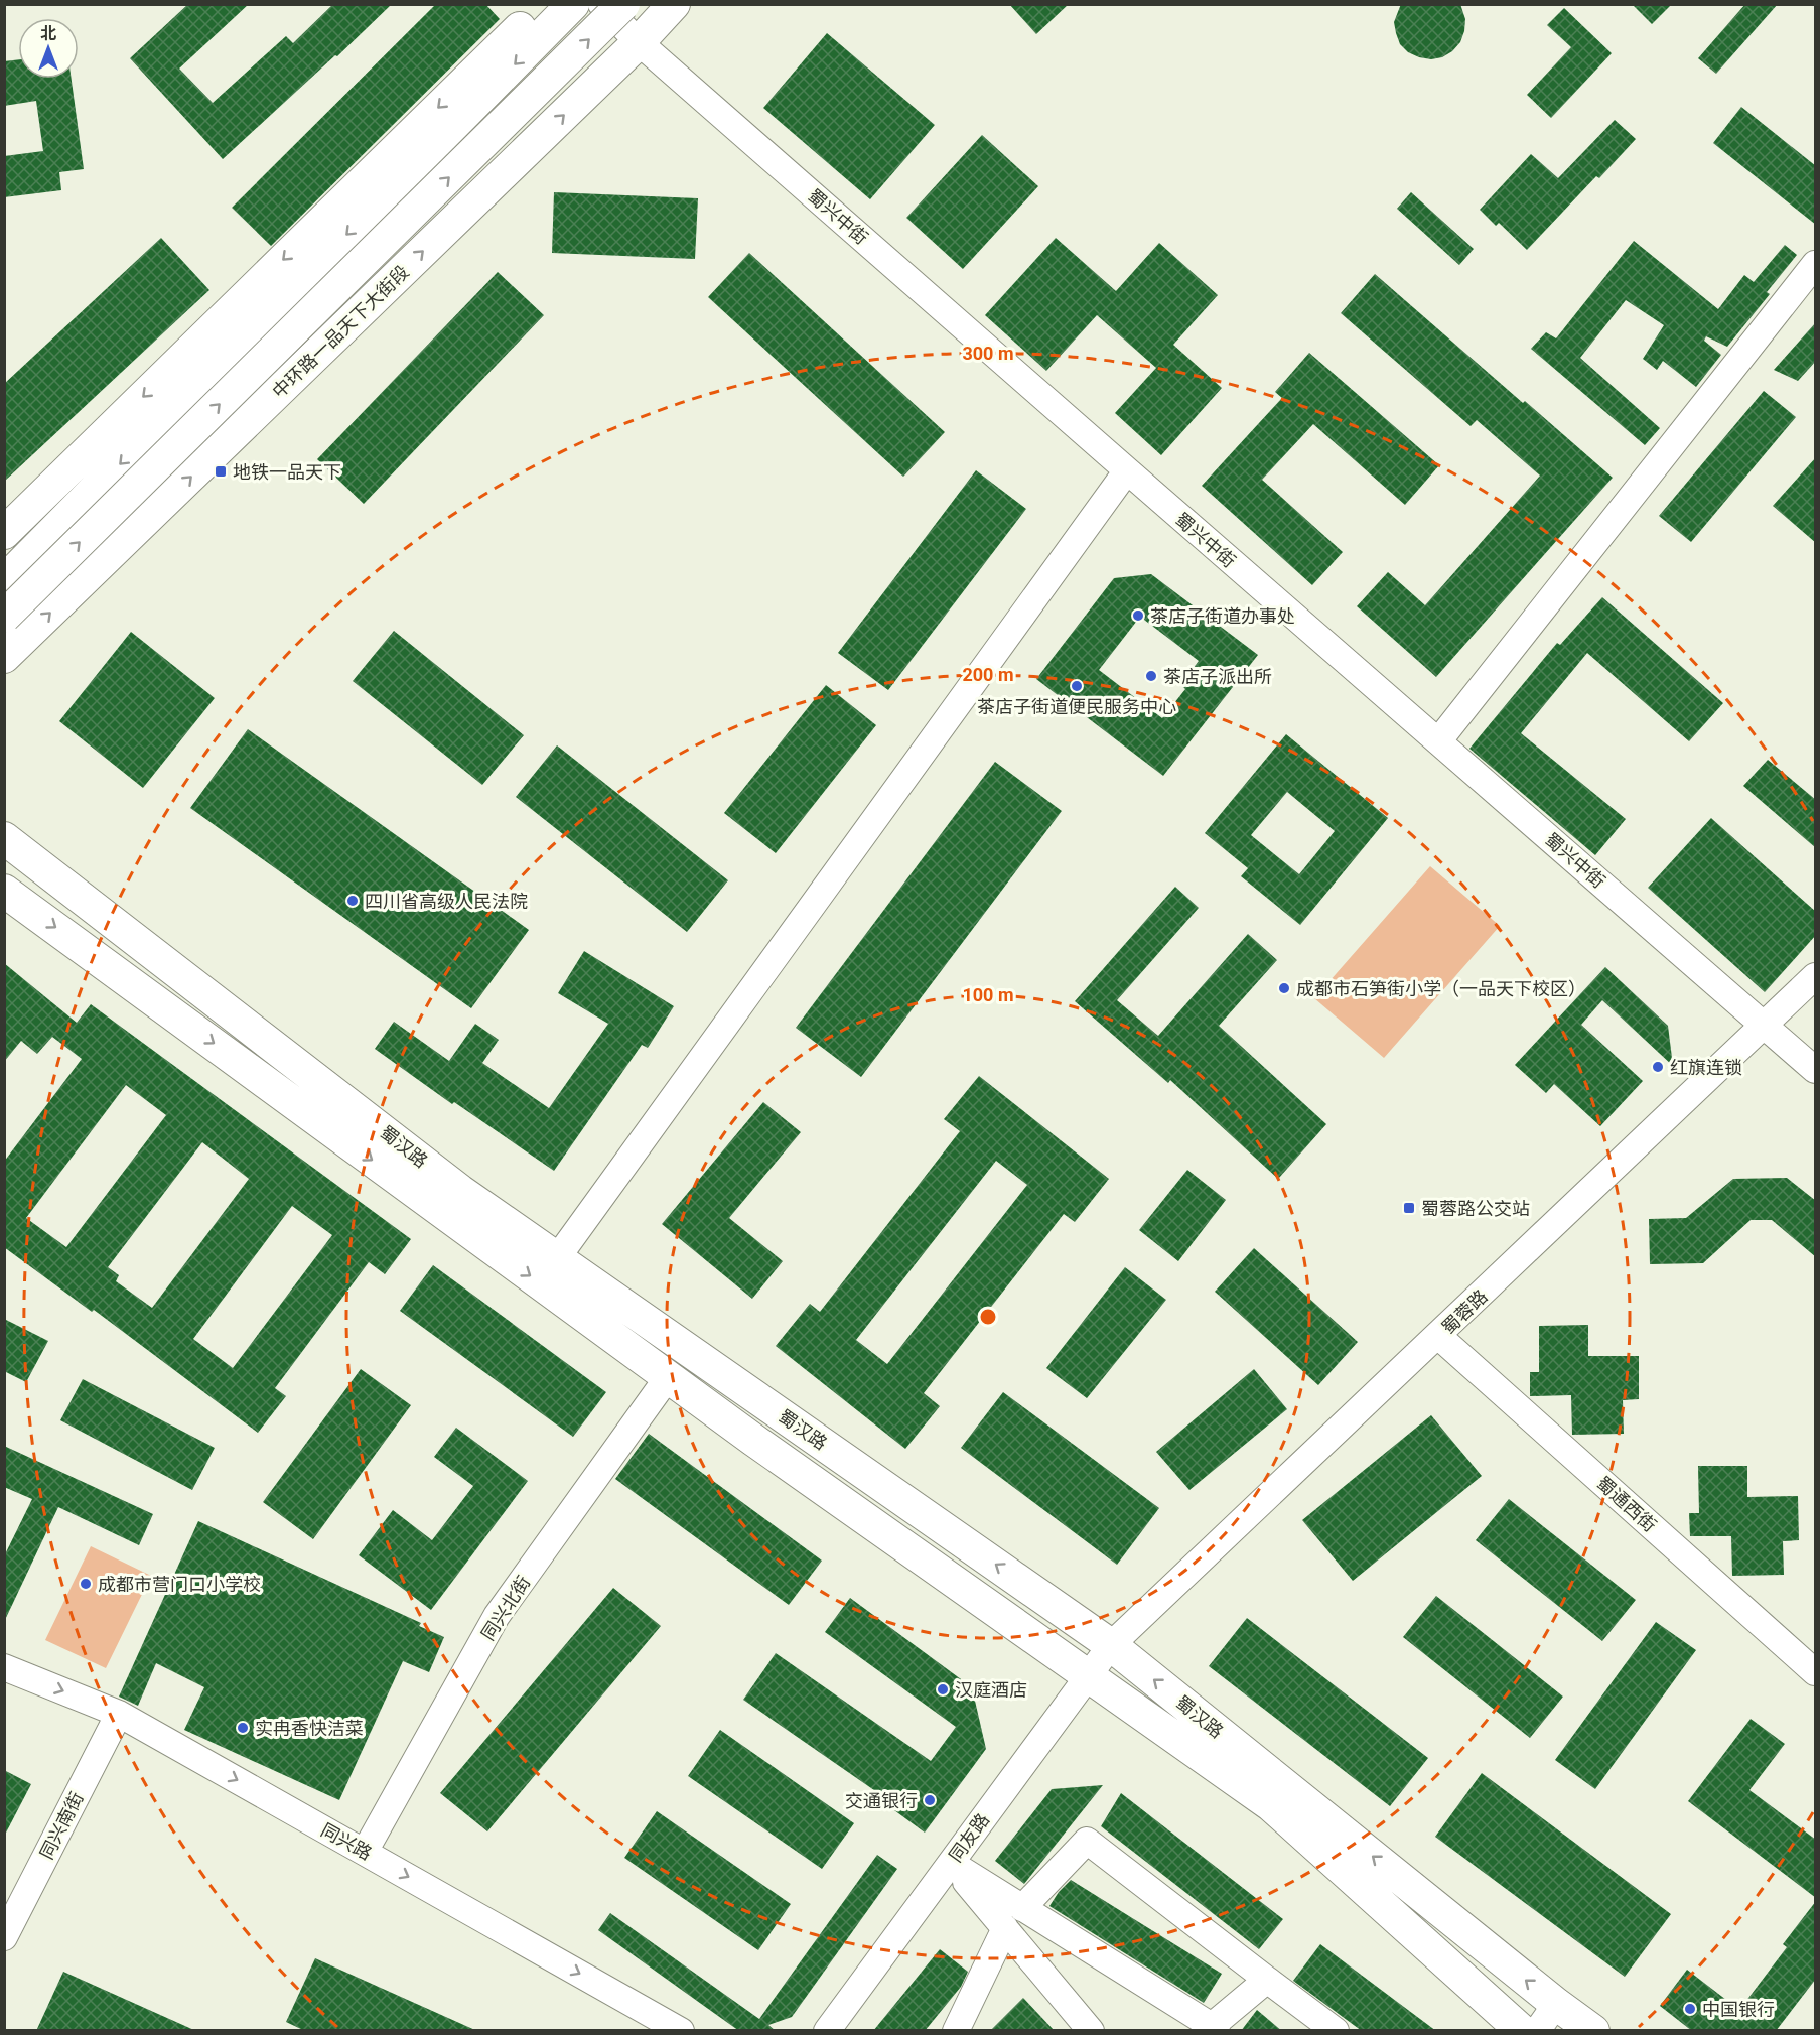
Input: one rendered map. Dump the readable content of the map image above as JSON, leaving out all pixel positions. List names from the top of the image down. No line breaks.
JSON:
{"streets":{"main road":["中环路一品天下大街段","蜀汉路"],"street":["蜀兴中街","蜀蓉路","蜀通西街","同兴北街","同兴南街","同友路","同兴路"]},"crossings":[["蜀兴中街","中环路一品天下大街段"],["蜀兴中街","蜀蓉路"],["蜀汉路","蜀蓉路"],["蜀汉路","同兴北街"],["蜀汉路","同友路"],["蜀蓉路","蜀通西街"],["蜀蓉路","同友路"],["同兴北街","同兴路"],["同兴南街","同兴路"]],"one_way":["同兴路"],"places":{"transit":["地铁一品天下","蜀蓉路公交站"],"other":["茶店子街道办事处","茶店子派出所","茶店子街道便民服务中心","四川省高级人民法院","成都市石笋街小学（一品天下校区）","红旗连锁","成都市营门口小学校","汉庭酒店","实冉香快洁菜","交通银行","中国银行"]},"north":"top","rings":["300 m","200 m","100 m"]}
